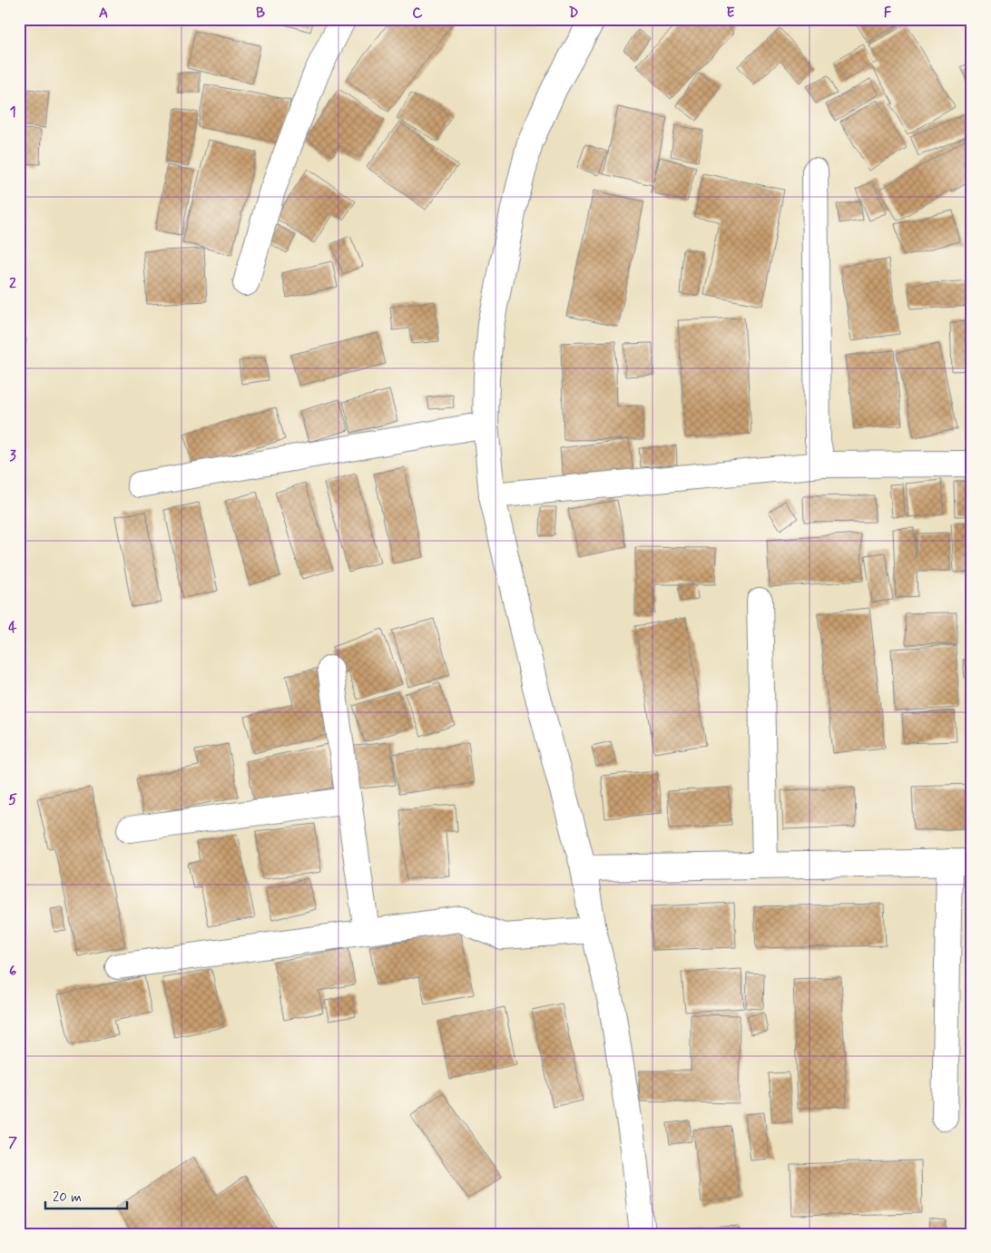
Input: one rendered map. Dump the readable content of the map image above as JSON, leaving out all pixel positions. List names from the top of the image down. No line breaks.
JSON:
{"scale_bar":"20 m","grid":{"columns":["A","B","C","D","E","F"],"rows":["1","2","3","4","5","6","7"]}}
